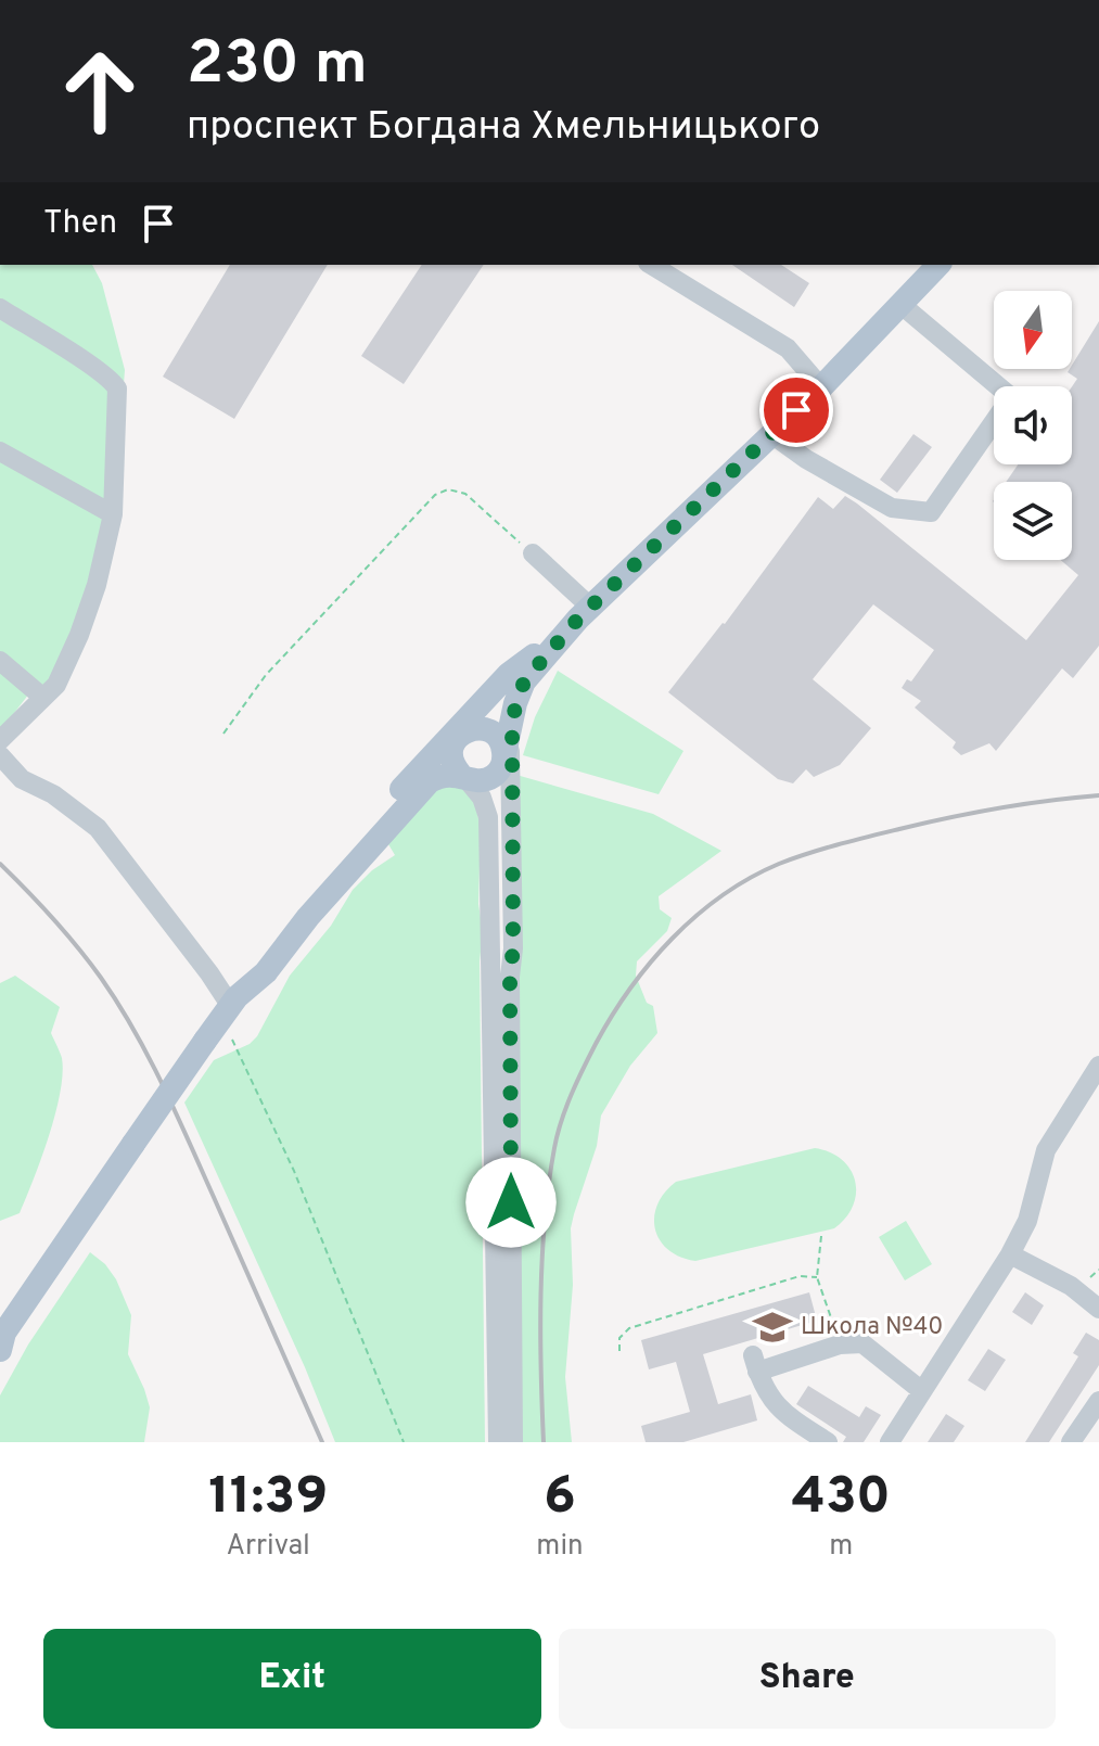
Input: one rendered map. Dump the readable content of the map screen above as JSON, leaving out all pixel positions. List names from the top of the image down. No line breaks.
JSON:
{"places":{"school or university":["Школа №40"]},"north":"bottom","page":{"turn":["230 m","проспект Богдана Хмельницького"],"then":"Then","eta":["11:39","Arrival","6","min","430","m"],"buttons":["Exit","Share"]}}
